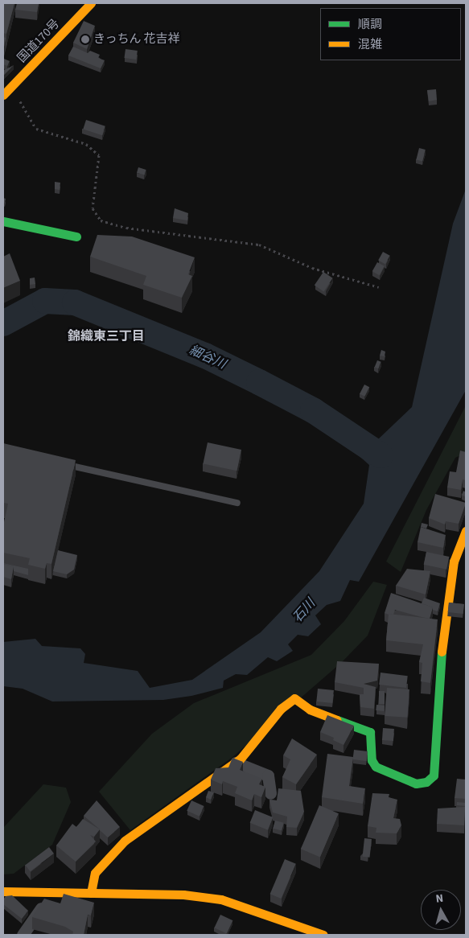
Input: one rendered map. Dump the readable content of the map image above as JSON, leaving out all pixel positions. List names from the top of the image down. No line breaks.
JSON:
{"streets":{"main road":["国道170号"]},"districts":["錦織東三丁目"],"water":["細谷川","石川"],"places":["きっちん 花吉祥"],"legend":["順調","混雑"],"north":"top"}
